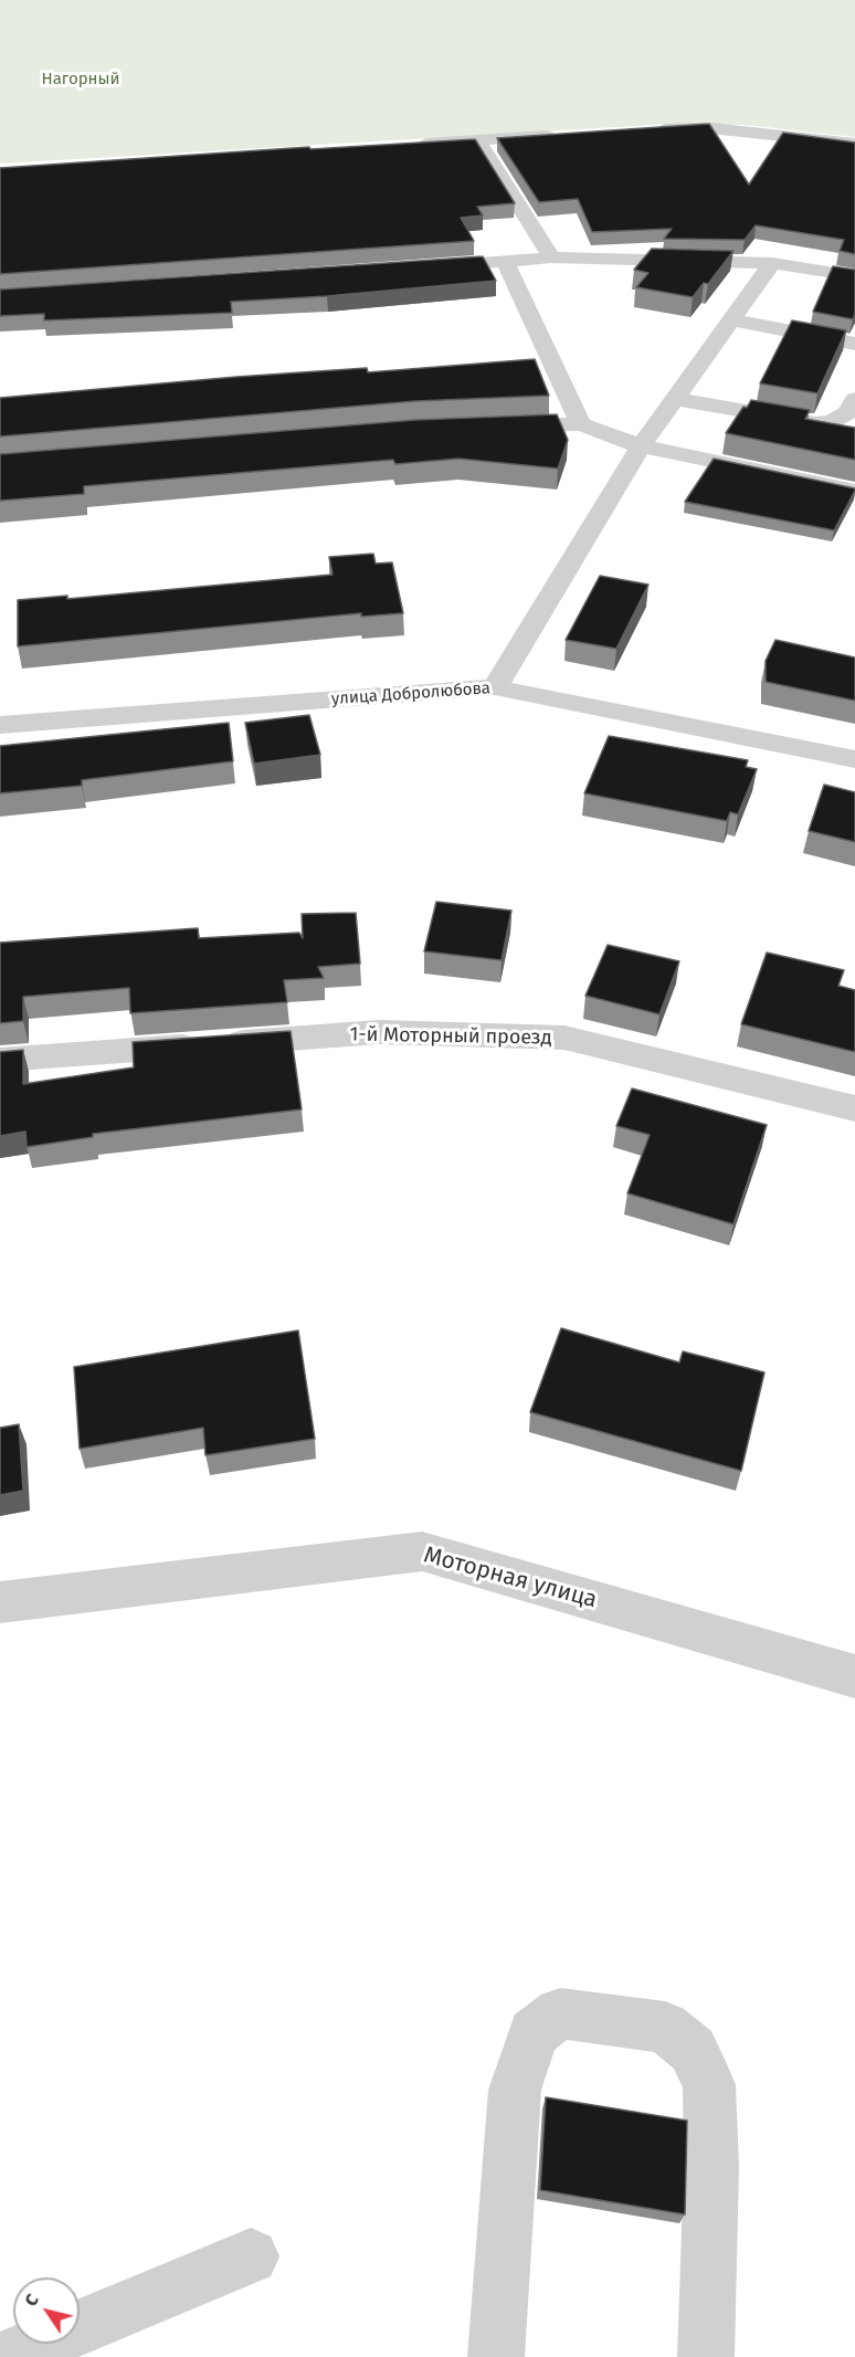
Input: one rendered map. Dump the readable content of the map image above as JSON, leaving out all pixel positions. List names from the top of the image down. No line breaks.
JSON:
{"streets":{"street":["улица Добролюбова","1-й Моторный проезд","Моторная улица"]},"parks":["Нагорный"],"north":"top left"}
